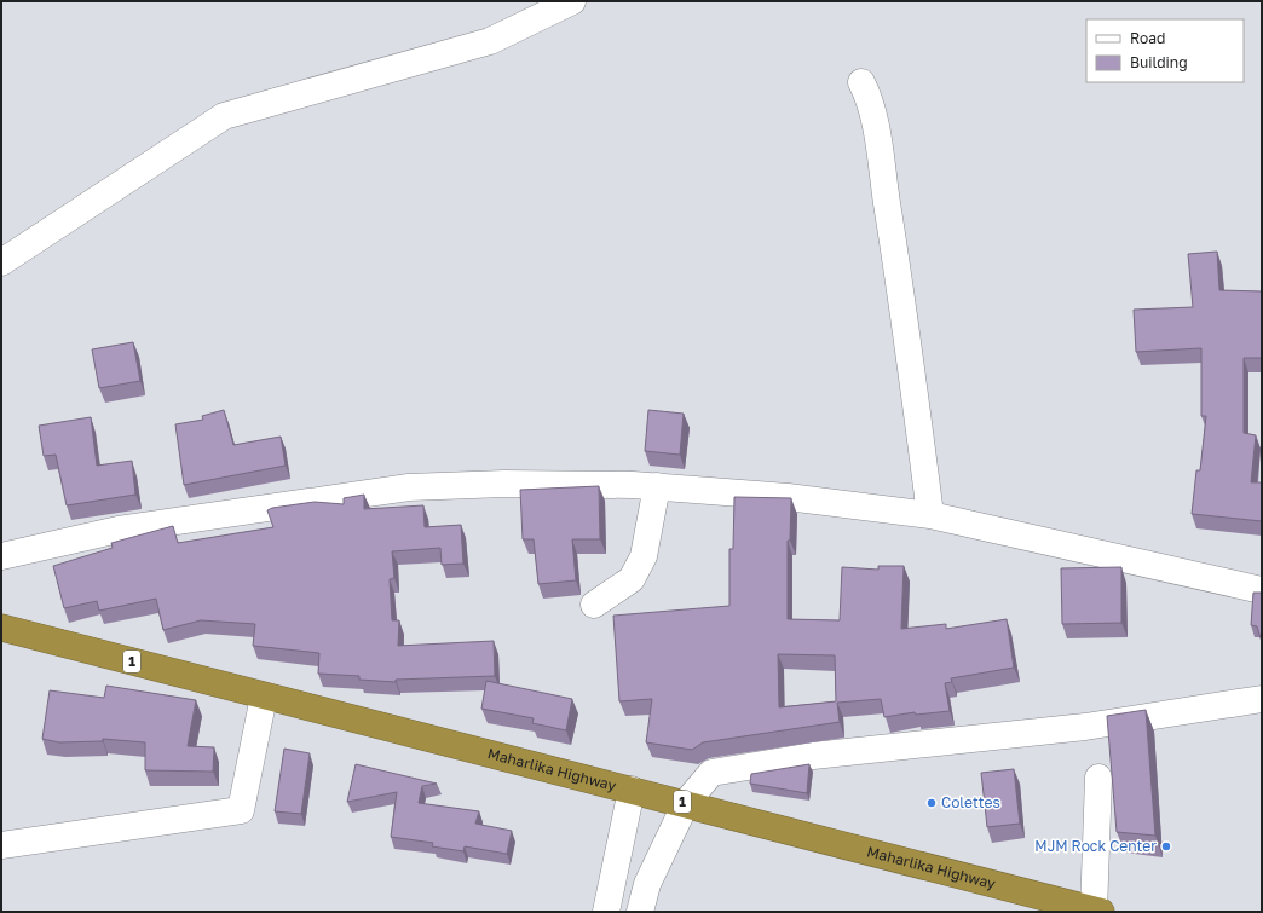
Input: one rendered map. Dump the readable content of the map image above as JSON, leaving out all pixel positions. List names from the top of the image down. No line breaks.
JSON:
{"streets":{"highway":["1","Maharlika Highway"]},"places":["Colettes","MJM Rock Center"],"legend":["Road","Building"]}
